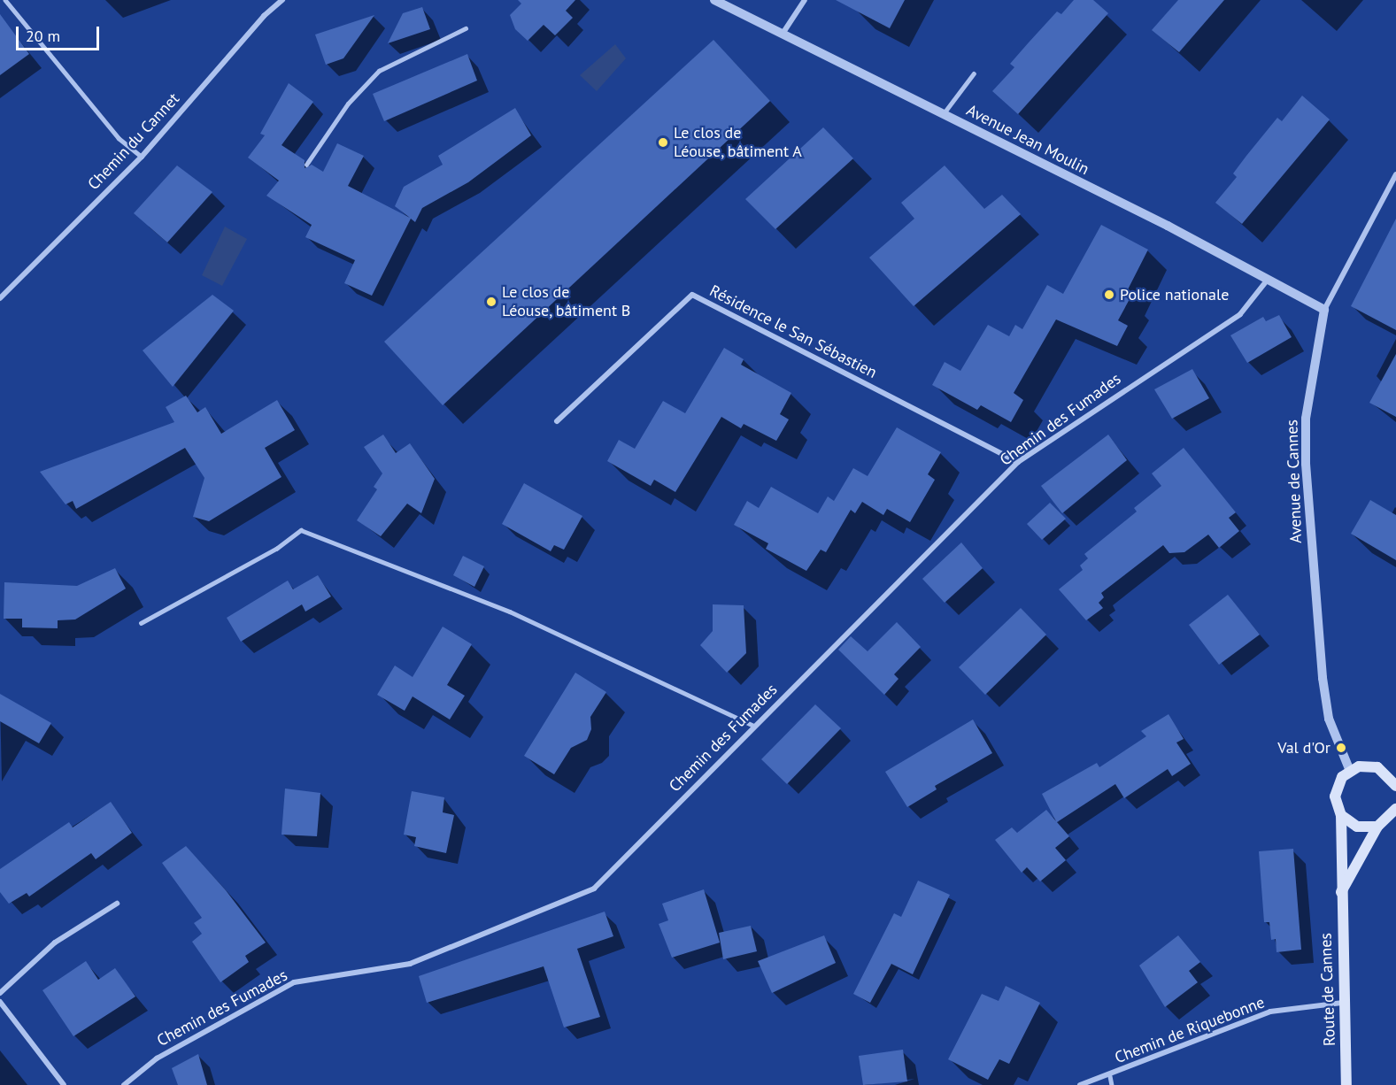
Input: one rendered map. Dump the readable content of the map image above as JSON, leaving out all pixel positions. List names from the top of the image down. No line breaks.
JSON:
{"streets":{"main road":["Route de Cannes"],"street":["Avenue Jean Moulin","Chemin du Cannet","Résidence le San Sébastien","Chemin des Fumades","Avenue de Cannes","Chemin de Riquebonne"]},"crossings":[["Avenue Jean Moulin","Chemin des Fumades"],["Avenue Jean Moulin","Avenue de Cannes"],["Résidence le San Sébastien","Chemin des Fumades"],["Avenue de Cannes","Route de Cannes"],["Route de Cannes","Chemin de Riquebonne"]],"places":["Le clos de Léouse, bâtiment A","Police nationale","Le clos de Léouse, bâtiment B","Val d'Or"],"scale_bar":"20 m"}
